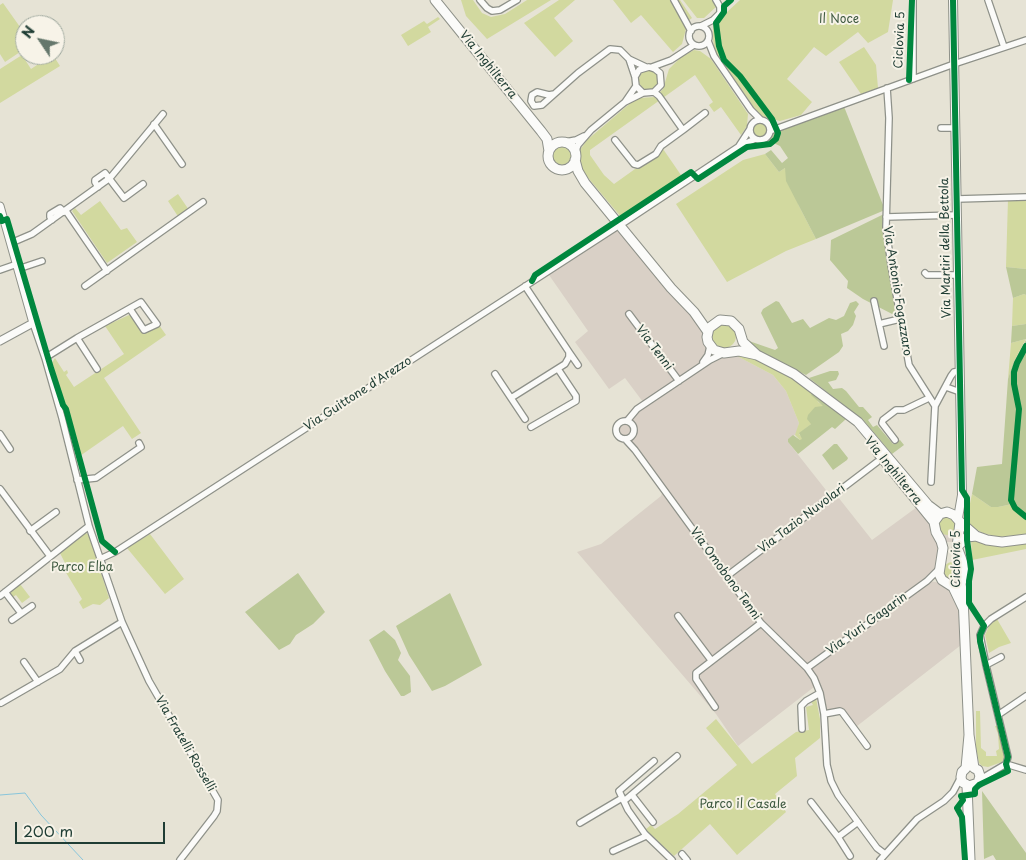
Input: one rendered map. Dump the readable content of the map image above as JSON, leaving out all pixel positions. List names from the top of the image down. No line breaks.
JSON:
{"streets":{"main road":["Via Inghilterra","Via Martiri della Bettola"],"street":["Via Antonio Fogazzaro","Via Tenni","Via Guittone d'Arezzo","Via Tazio Nuvolari","Via Omobono Tenni","Via Yuri Gagarin","Via Fratelli Rosselli"],"cycle path":["Ciclovia 5"]},"crossings":[["Via Inghilterra","Via Martiri della Bettola"],["Via Inghilterra","Via Omobono Tenni"],["Via Martiri della Bettola","Via Yuri Gagarin"],["Via Tenni","Via Omobono Tenni"],["Via Guittone d'Arezzo","Via Fratelli Rosselli"],["Via Tazio Nuvolari","Via Omobono Tenni"],["Via Omobono Tenni","Via Yuri Gagarin"]],"parks":["Il Noce","Parco Elba","Parco il Casale"],"scale_bar":"200 m","north":"top left"}
